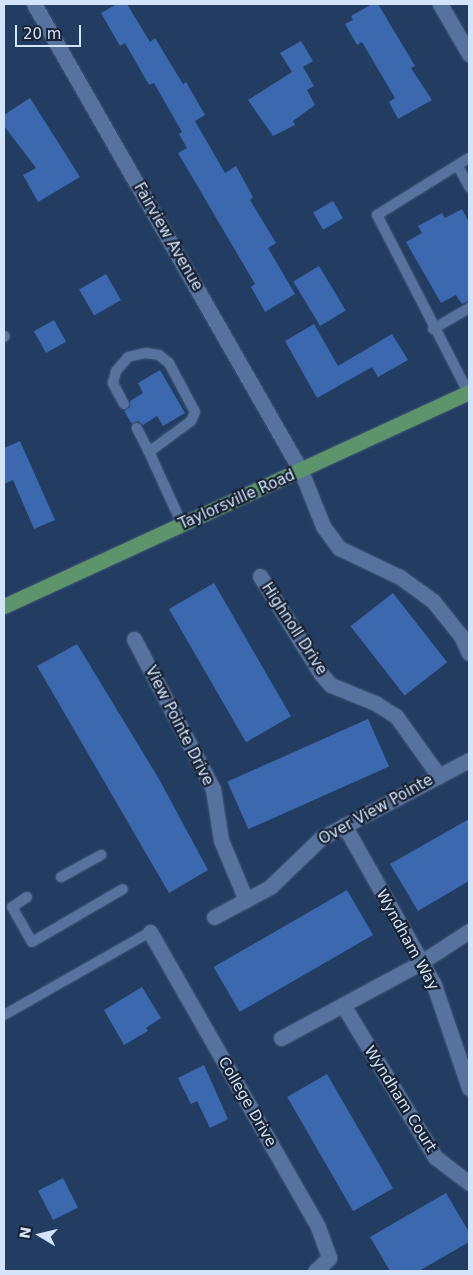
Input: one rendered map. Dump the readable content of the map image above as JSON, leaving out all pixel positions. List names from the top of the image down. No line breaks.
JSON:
{"streets":{"main road":["Taylorsville Road"],"street":["Fairview Avenue","Highnoll Drive","View Pointe Drive","Over View Pointe","Wyndham Way","Wyndham Court","College Drive"]},"crossings":[["Fairview Avenue","Taylorsville Road"],["Highnoll Drive","Over View Pointe"],["View Pointe Drive","Over View Pointe"],["Over View Pointe","Wyndham Way"]],"scale_bar":"20 m","north":"left"}
